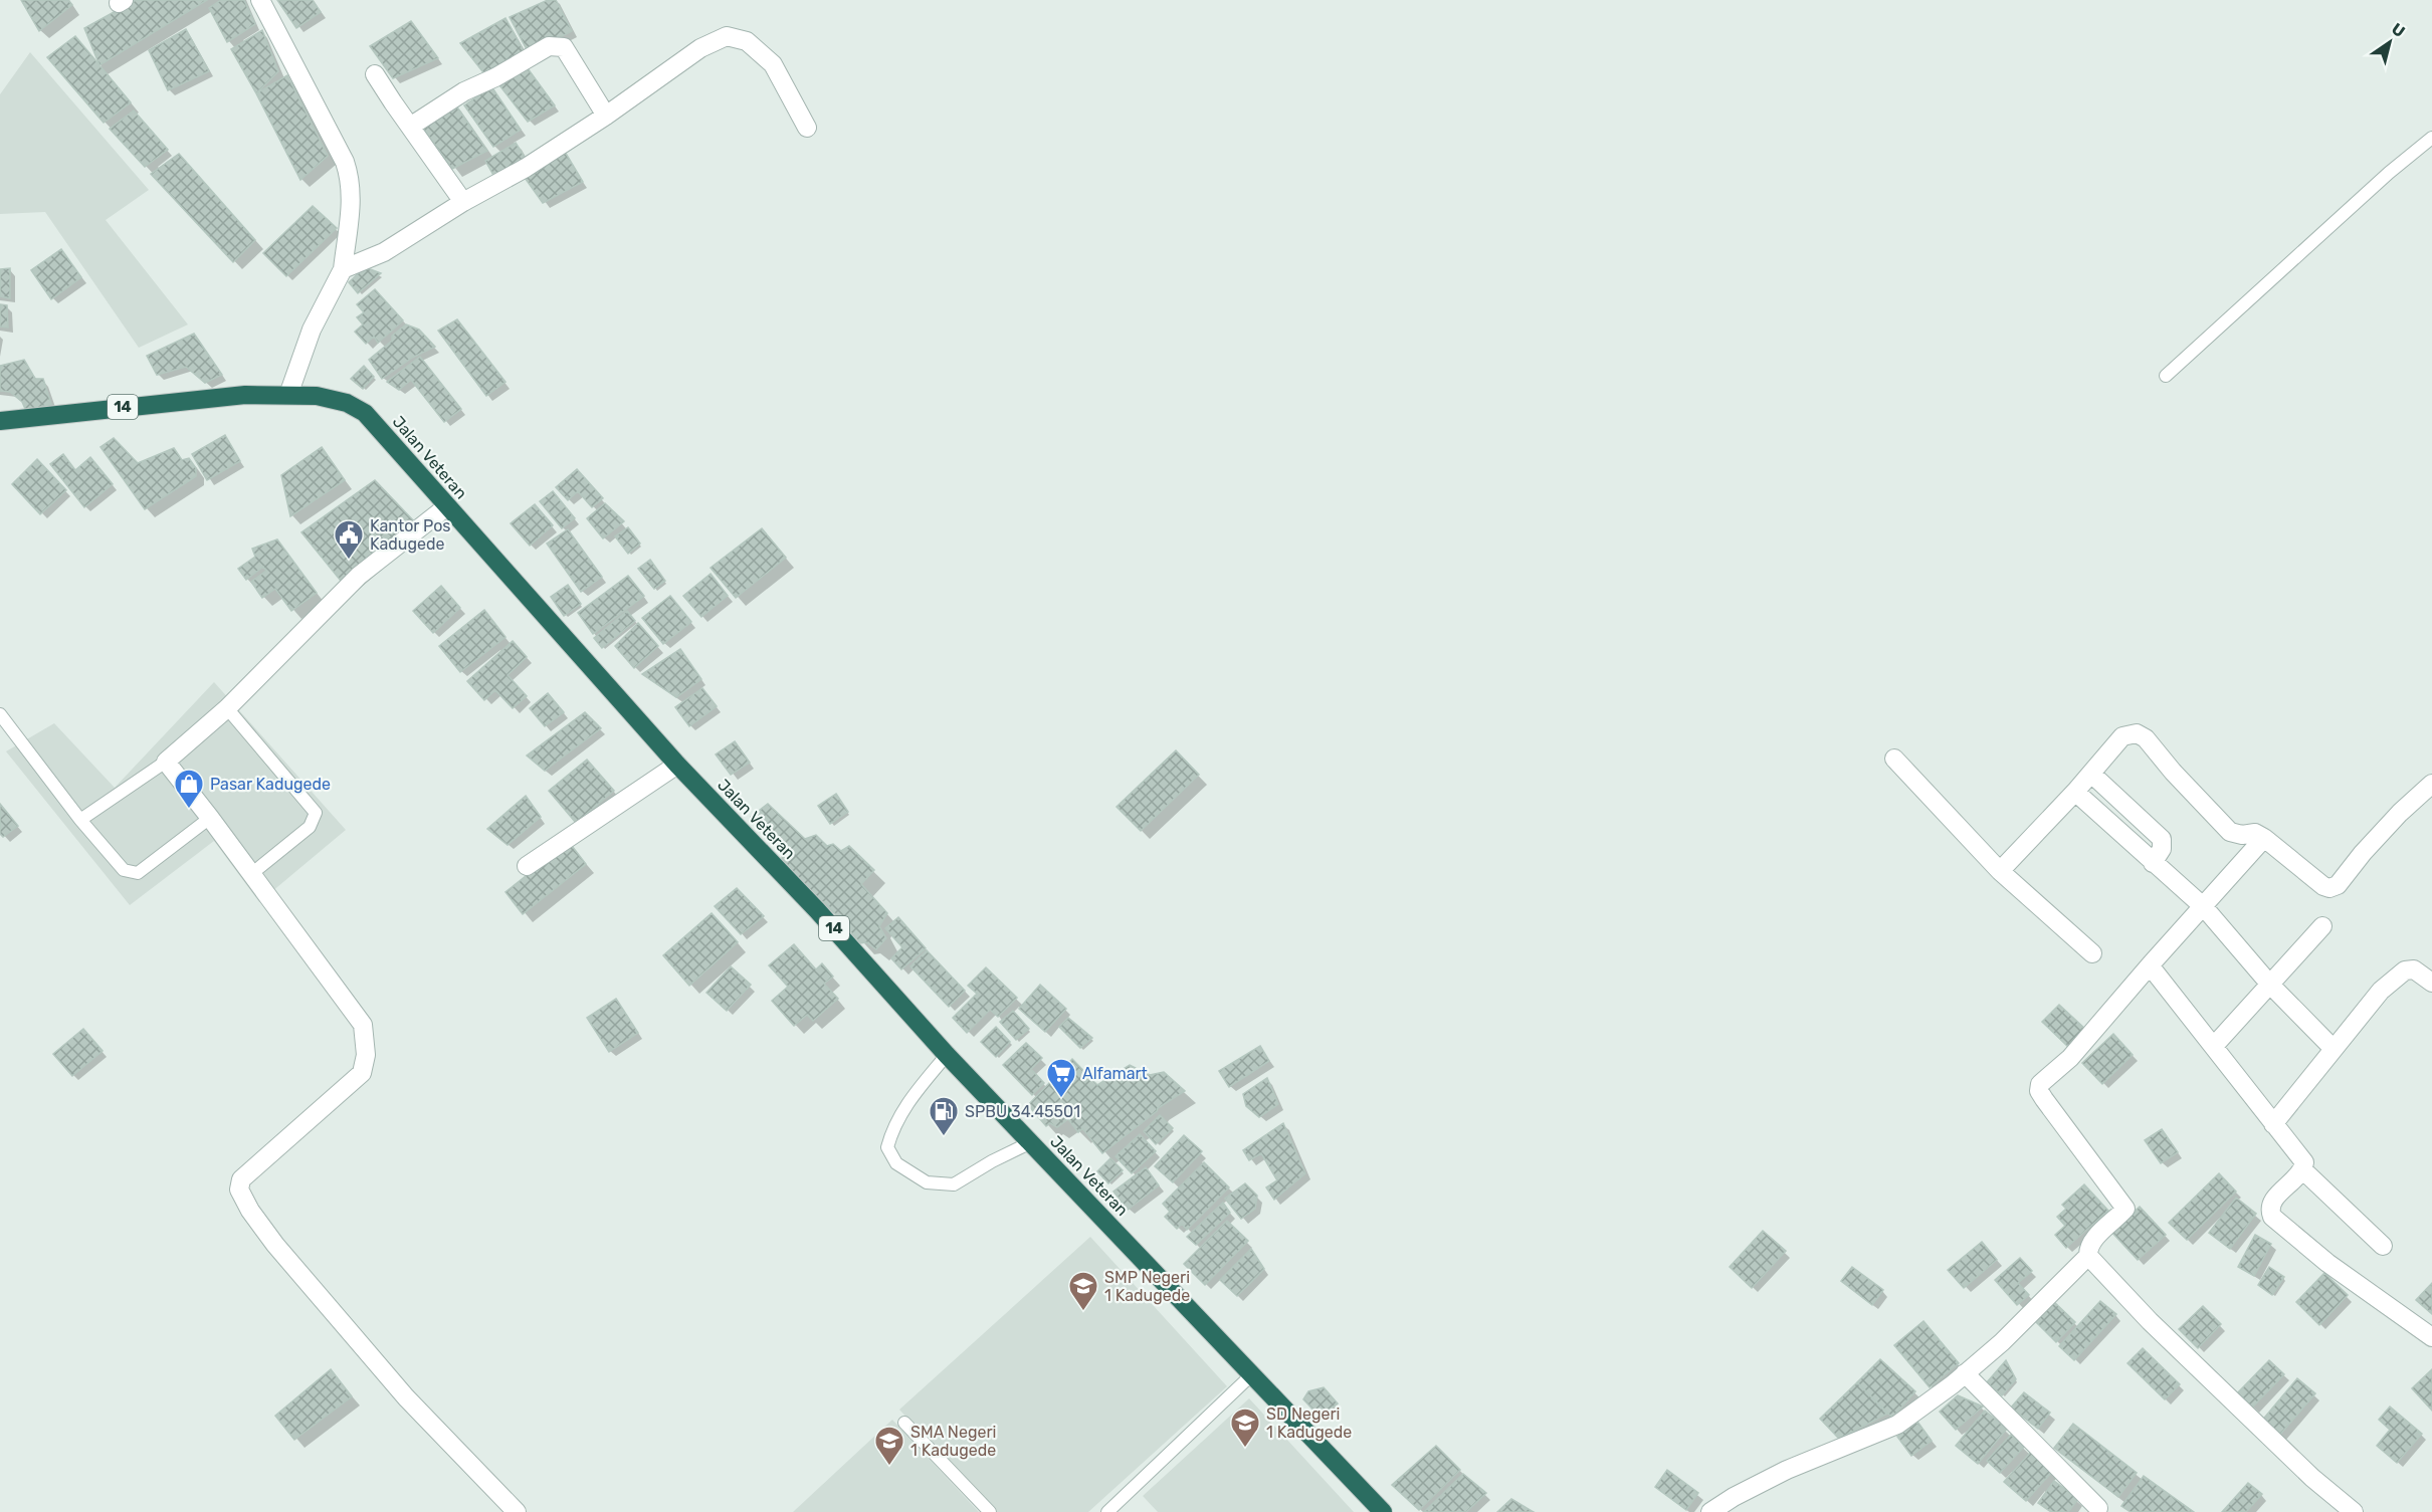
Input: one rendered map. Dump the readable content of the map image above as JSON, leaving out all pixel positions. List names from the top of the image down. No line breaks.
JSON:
{"streets":{"highway":["14","Jalan Veteran"]},"places":{"public building":["Kantor Pos Kadugede"],"shop":["Pasar Kadugede"],"supermarket":["Alfamart"],"fuel station":["SPBU 34.45501"],"school or university":["SMP Negeri 1 Kadugede","SD Negeri 1 Kadugede","SMA Negeri 1 Kadugede"]},"north":"top right"}
